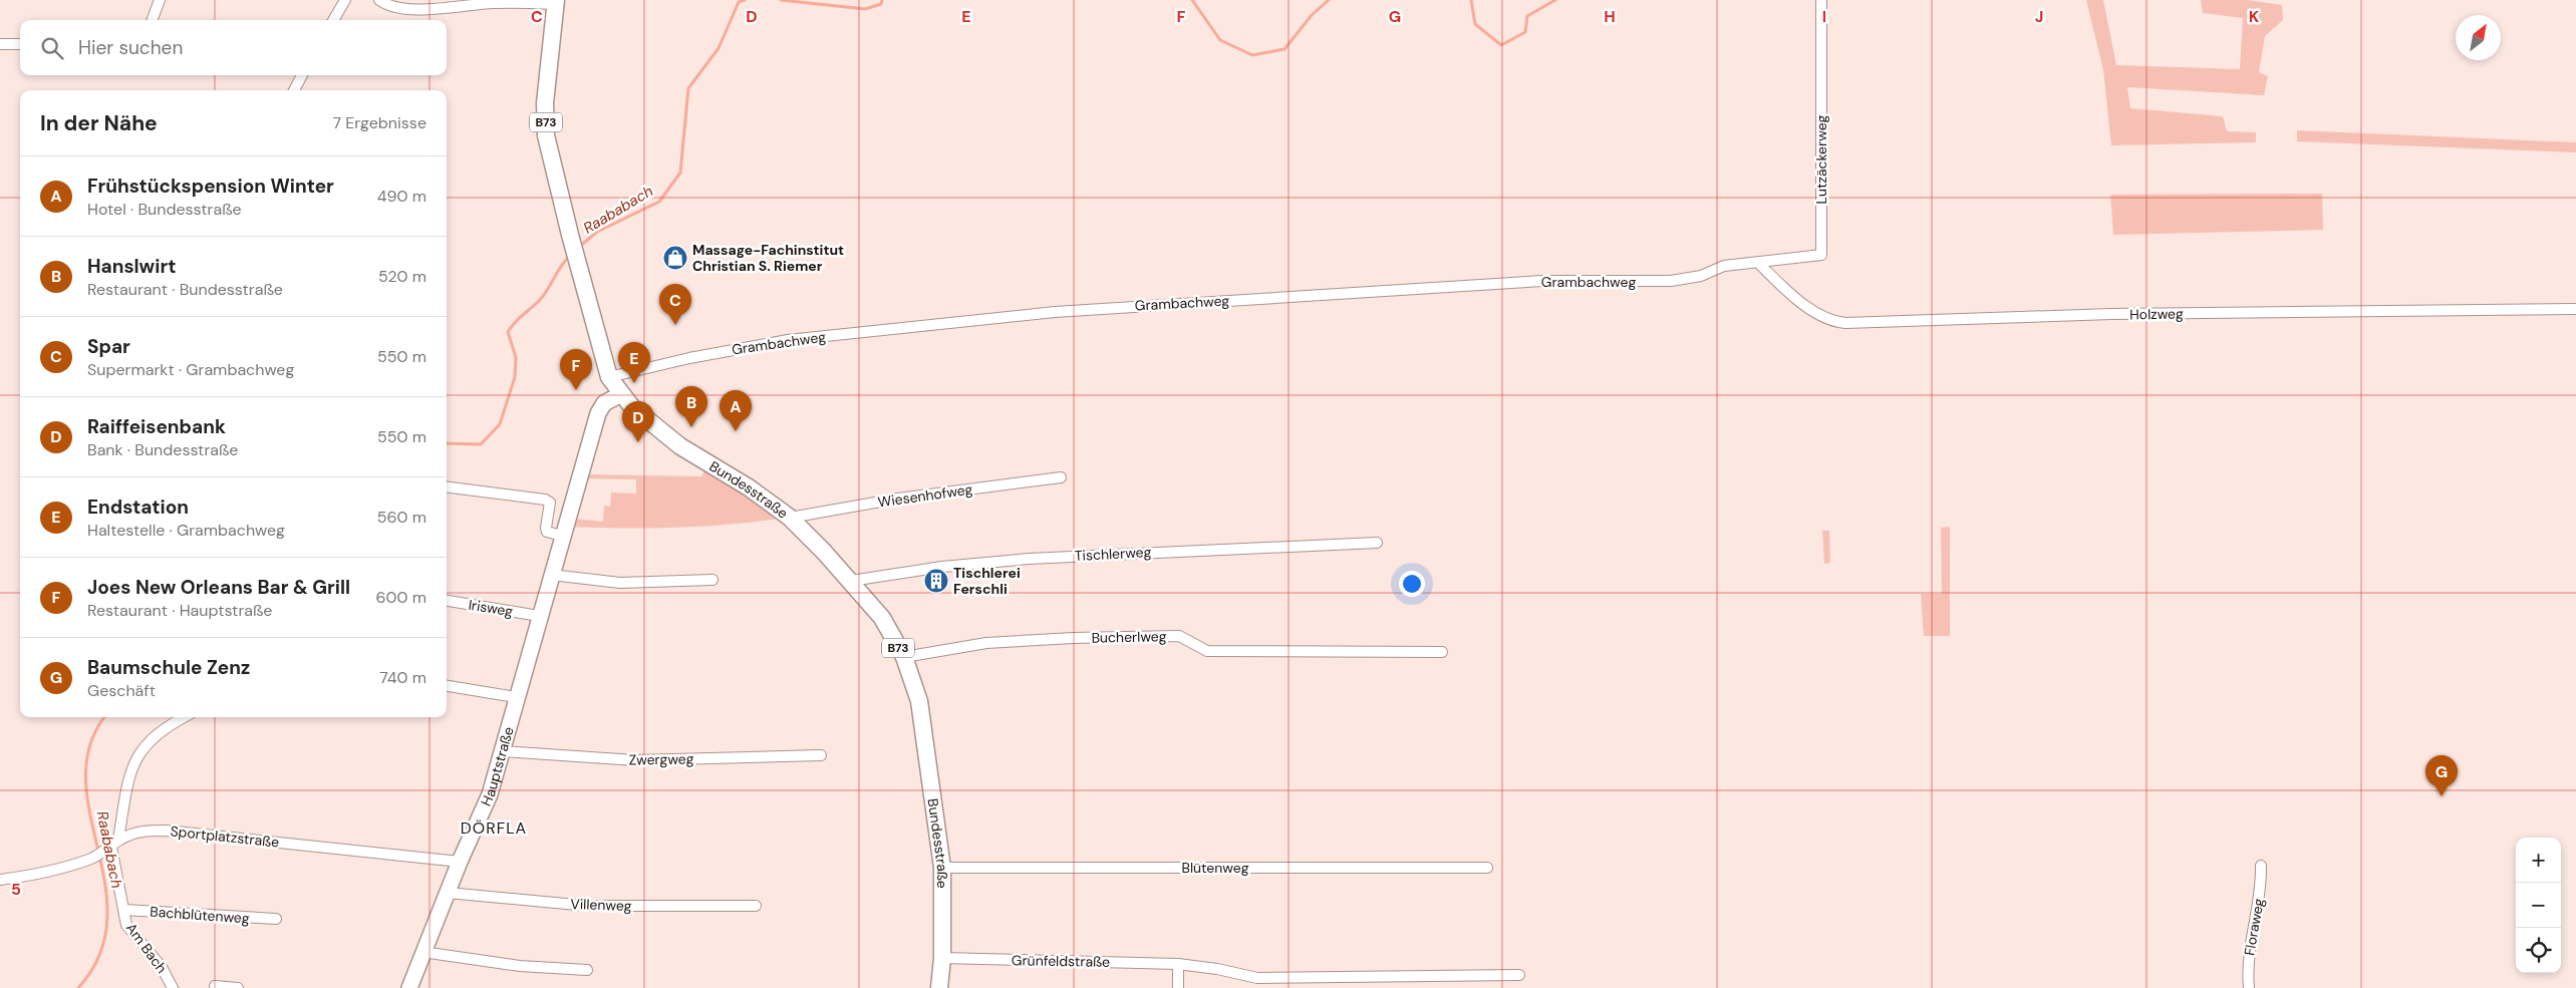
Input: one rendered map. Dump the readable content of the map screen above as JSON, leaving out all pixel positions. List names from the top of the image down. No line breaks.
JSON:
{"streets":{"main road":["B73","Bundesstraße","Hauptstraße"],"street":["Lutzäckerweg","Grambachweg","Holzweg","Wiesenhofweg","Tischlerweg","Irisweg","Bucherlweg","Zwergweg","Sportplatzstraße","Blütenweg","Villenweg","Bachblütenweg","Floraweg","Am Bach","Grünfeldstraße"]},"crossings":[["Lutzäckerweg","Grambachweg"],["Lutzäckerweg","Holzweg"],["Grambachweg","Holzweg"],["Grambachweg","Bundesstraße"],["Bundesstraße","Wiesenhofweg"],["Bundesstraße","Tischlerweg"],["Bundesstraße","Bucherlweg"],["Bundesstraße","Hauptstraße"],["Bundesstraße","Blütenweg"],["Bundesstraße","Grünfeldstraße"],["Irisweg","Hauptstraße"],["Zwergweg","Hauptstraße"],["Hauptstraße","Sportplatzstraße"],["Hauptstraße","Villenweg"],["Sportplatzstraße","Am Bach"],["Bachblütenweg","Am Bach"]],"districts":["DÖRFLA"],"water":["Raababach"],"places":{"shop":["Massage-Fachinstitut Christian S. Riemer"],"building":["Tischlerei Ferschli"]},"north":"top right","page":{"search":"Hier suchen","heading":["In der Nähe","7 Ergebnisse"],"list":[{"mark":"A","name":"Frühstückspension Winter","note":"Hotel · Bundesstraße","value":"490 m"},{"mark":"B","name":"Hanslwirt","note":"Restaurant · Bundesstraße","value":"520 m"},{"mark":"C","name":"Spar","note":"Supermarkt · Grambachweg","value":"550 m"},{"mark":"D","name":"Raiffeisenbank","note":"Bank · Bundesstraße","value":"550 m"},{"mark":"E","name":"Endstation","note":"Haltestelle · Grambachweg","value":"560 m"},{"mark":"F","name":"Joes New Orleans Bar & Grill","note":"Restaurant · Hauptstraße","value":"600 m"},{"mark":"G","name":"Baumschule Zenz","note":"Geschäft","value":"740 m"}],"pins":["C","E","F","B","A","D","G"],"map_buttons":["+","−"]},"grid":{"columns":["C","D","E","F","G","H","I","J","K"],"rows":["5"]}}
